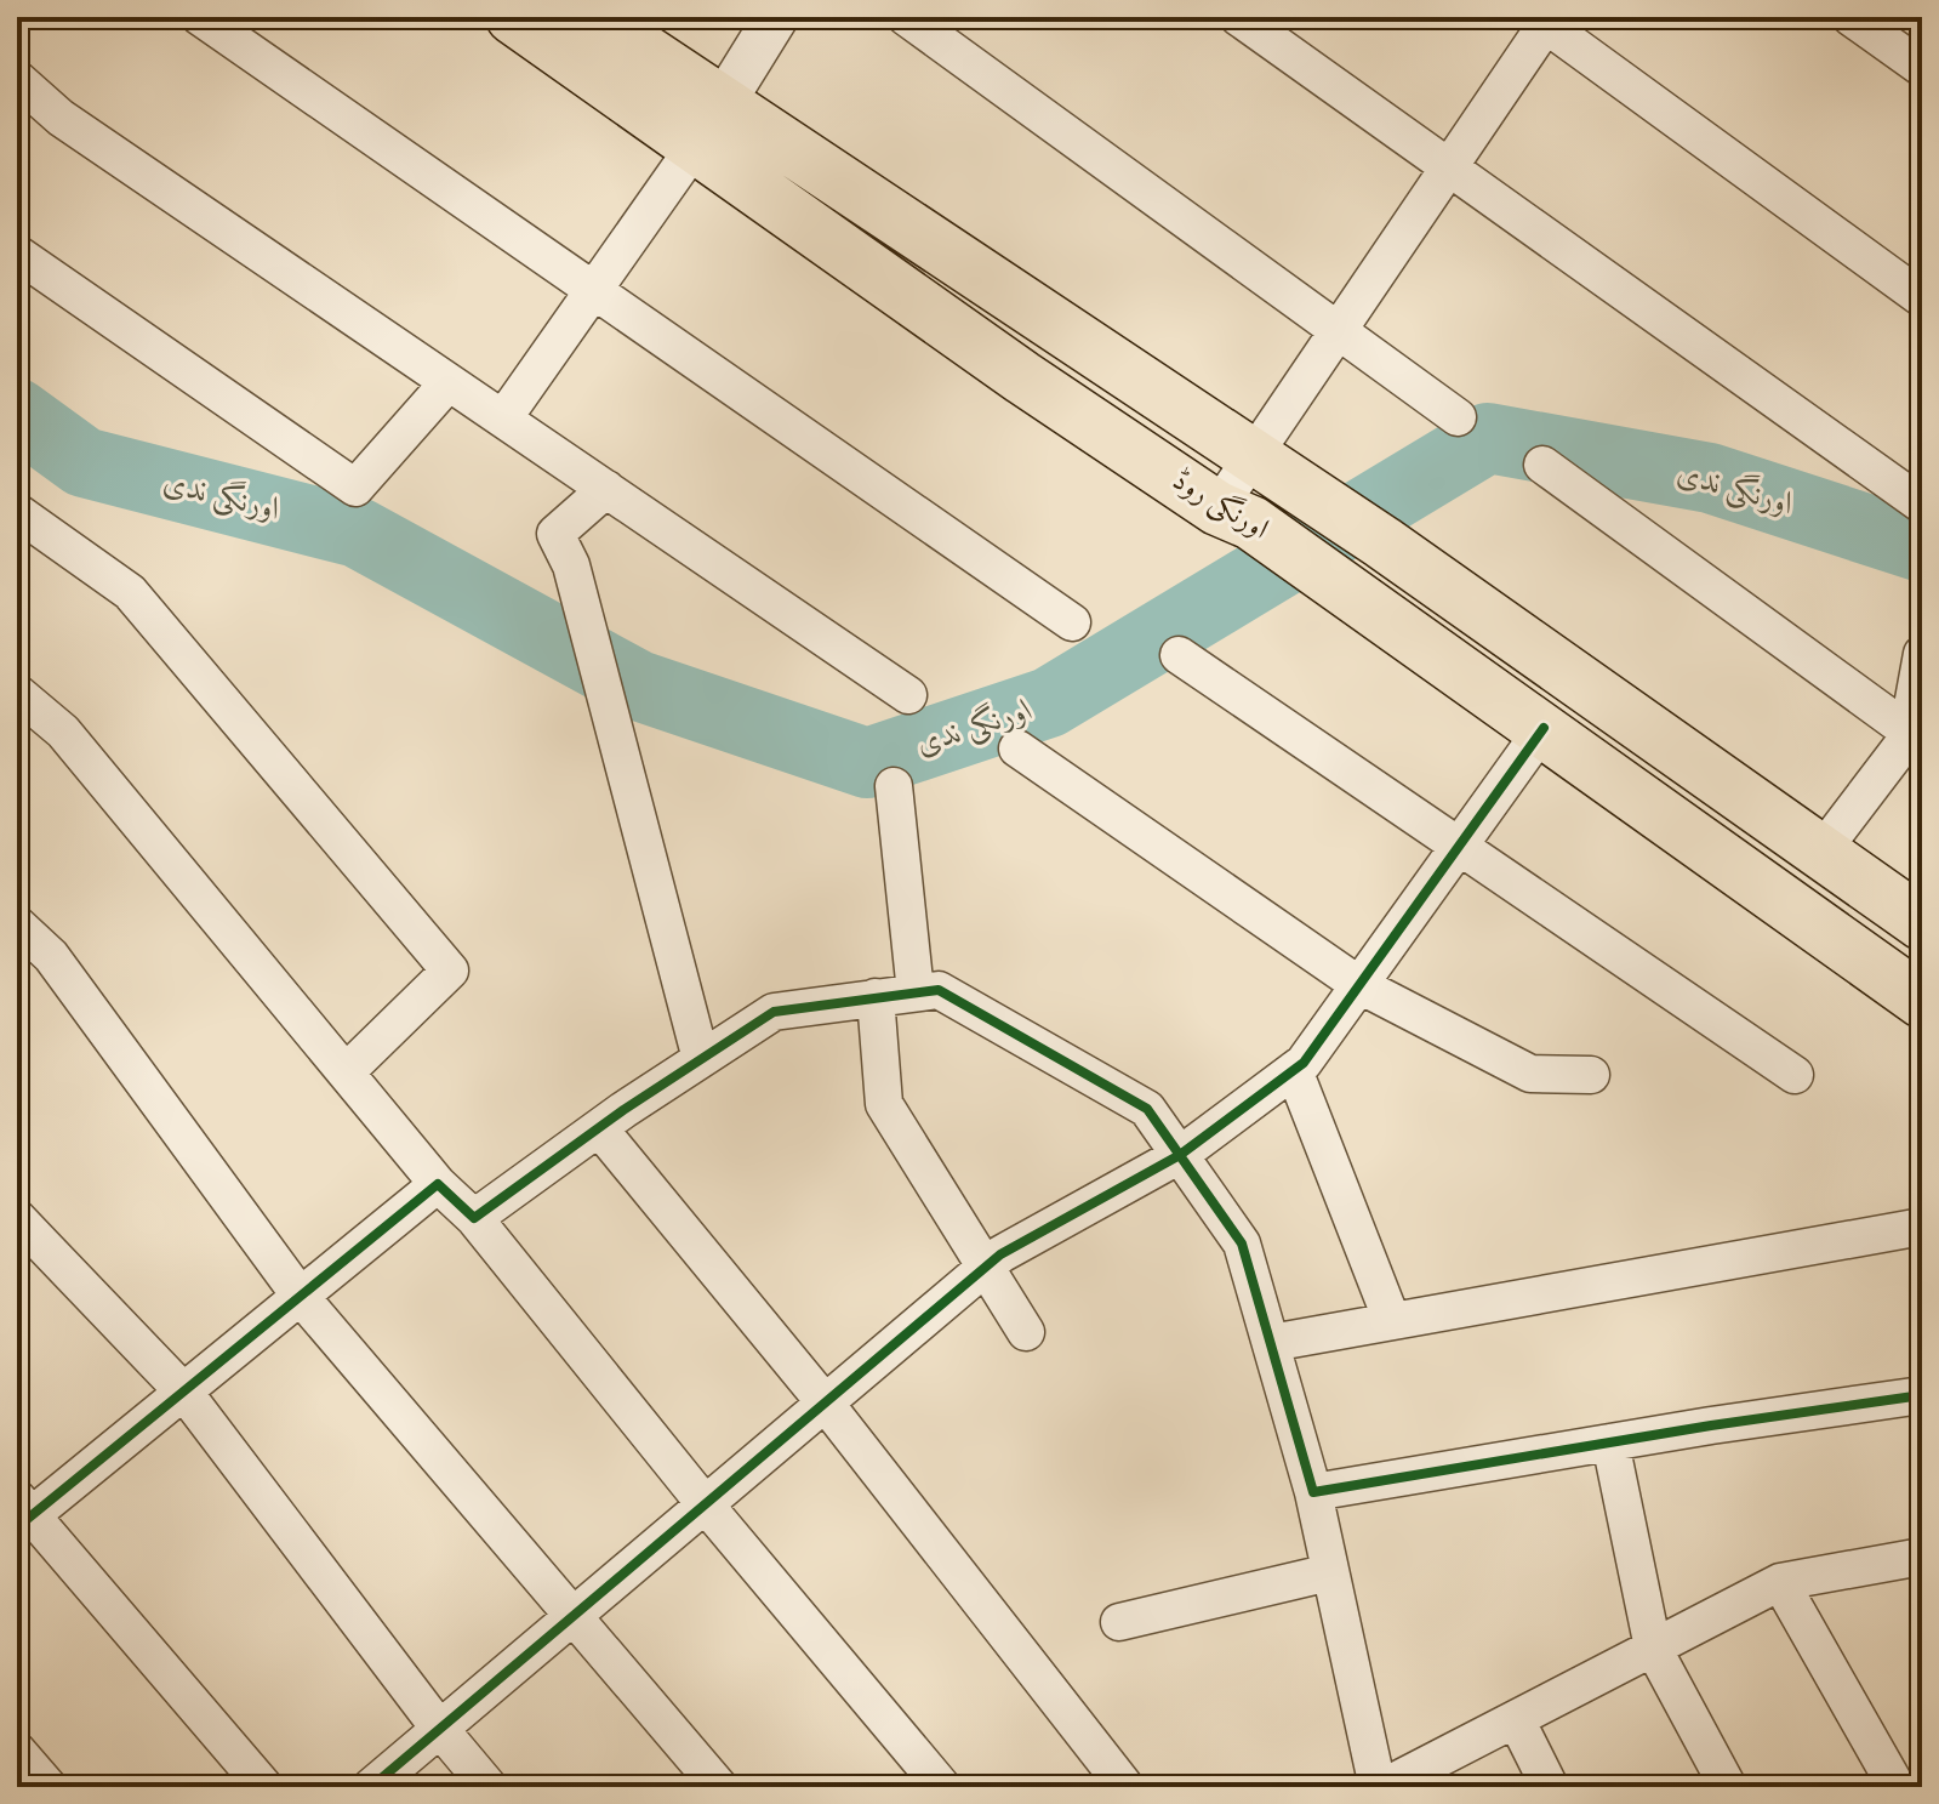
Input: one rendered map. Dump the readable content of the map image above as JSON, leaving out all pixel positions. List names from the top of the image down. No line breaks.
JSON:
{"streets":{"main road":["اورنگی روڈ"]},"water":["اورنگی ندی"]}
